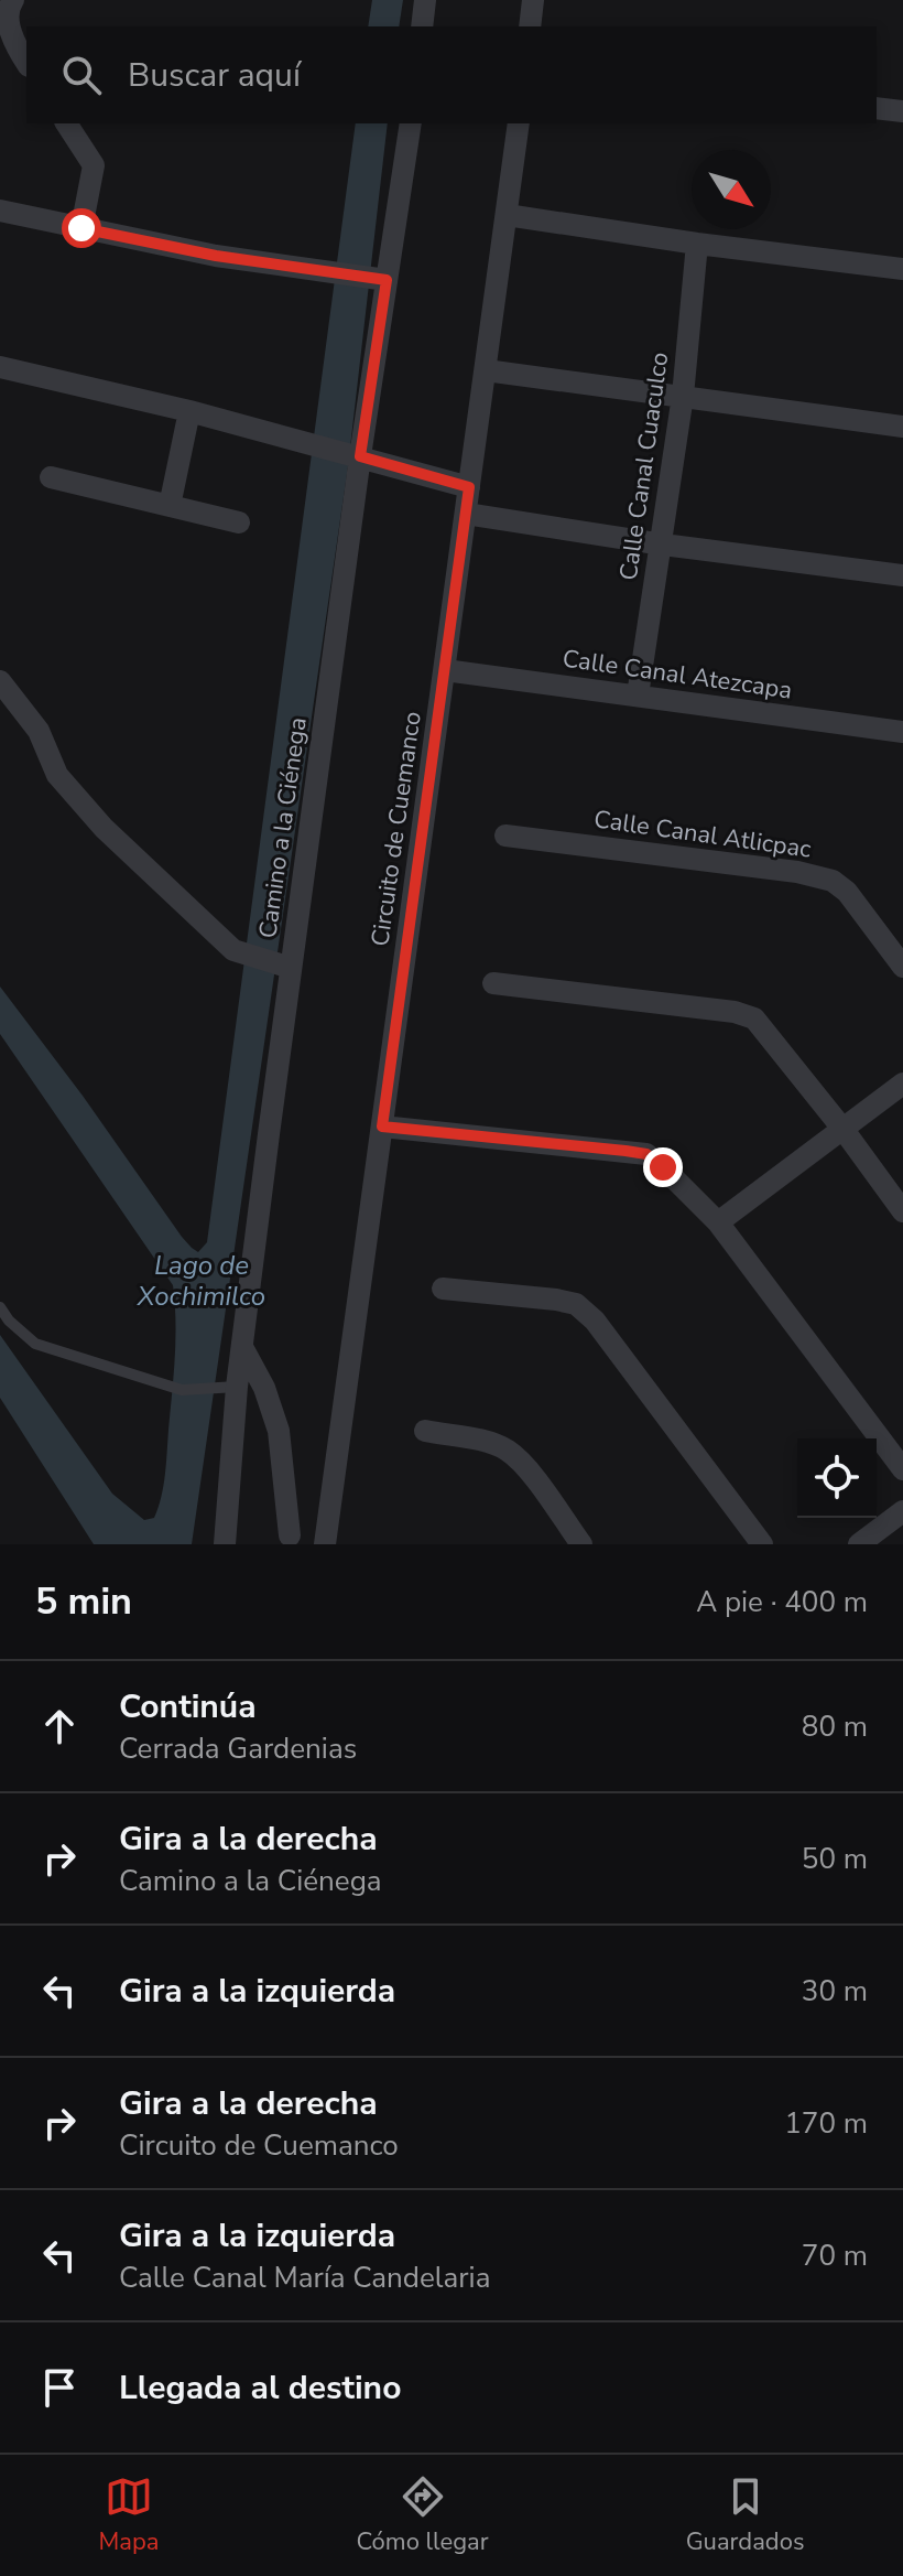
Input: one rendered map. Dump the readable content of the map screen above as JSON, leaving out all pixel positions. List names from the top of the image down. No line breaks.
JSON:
{"streets":{"street":["Calle Canal Cuaculco","Calle Canal Atezcapa","Camino a la Ciénega","Circuito de Cuemanco","Calle Canal Atlicpac"]},"crossings":[["Calle Canal Cuaculco","Calle Canal Atezcapa"],["Calle Canal Atezcapa","Circuito de Cuemanco"]],"water":["Lago de Xochimilco"],"north":"bottom right","page":{"search":"Buscar aquí","heading":["5 min","A pie · 400 m"],"list":[["Continúa","Cerrada Gardenias","80 m"],["Gira a la derecha","Camino a la Ciénega","50 m"],["Gira a la izquierda","30 m"],["Gira a la derecha","Circuito de Cuemanco","170 m"],["Gira a la izquierda","Calle Canal María Candelaria","70 m"],"Llegada al destino"],"nav":["Mapa","Cómo llegar","Guardados"]}}
